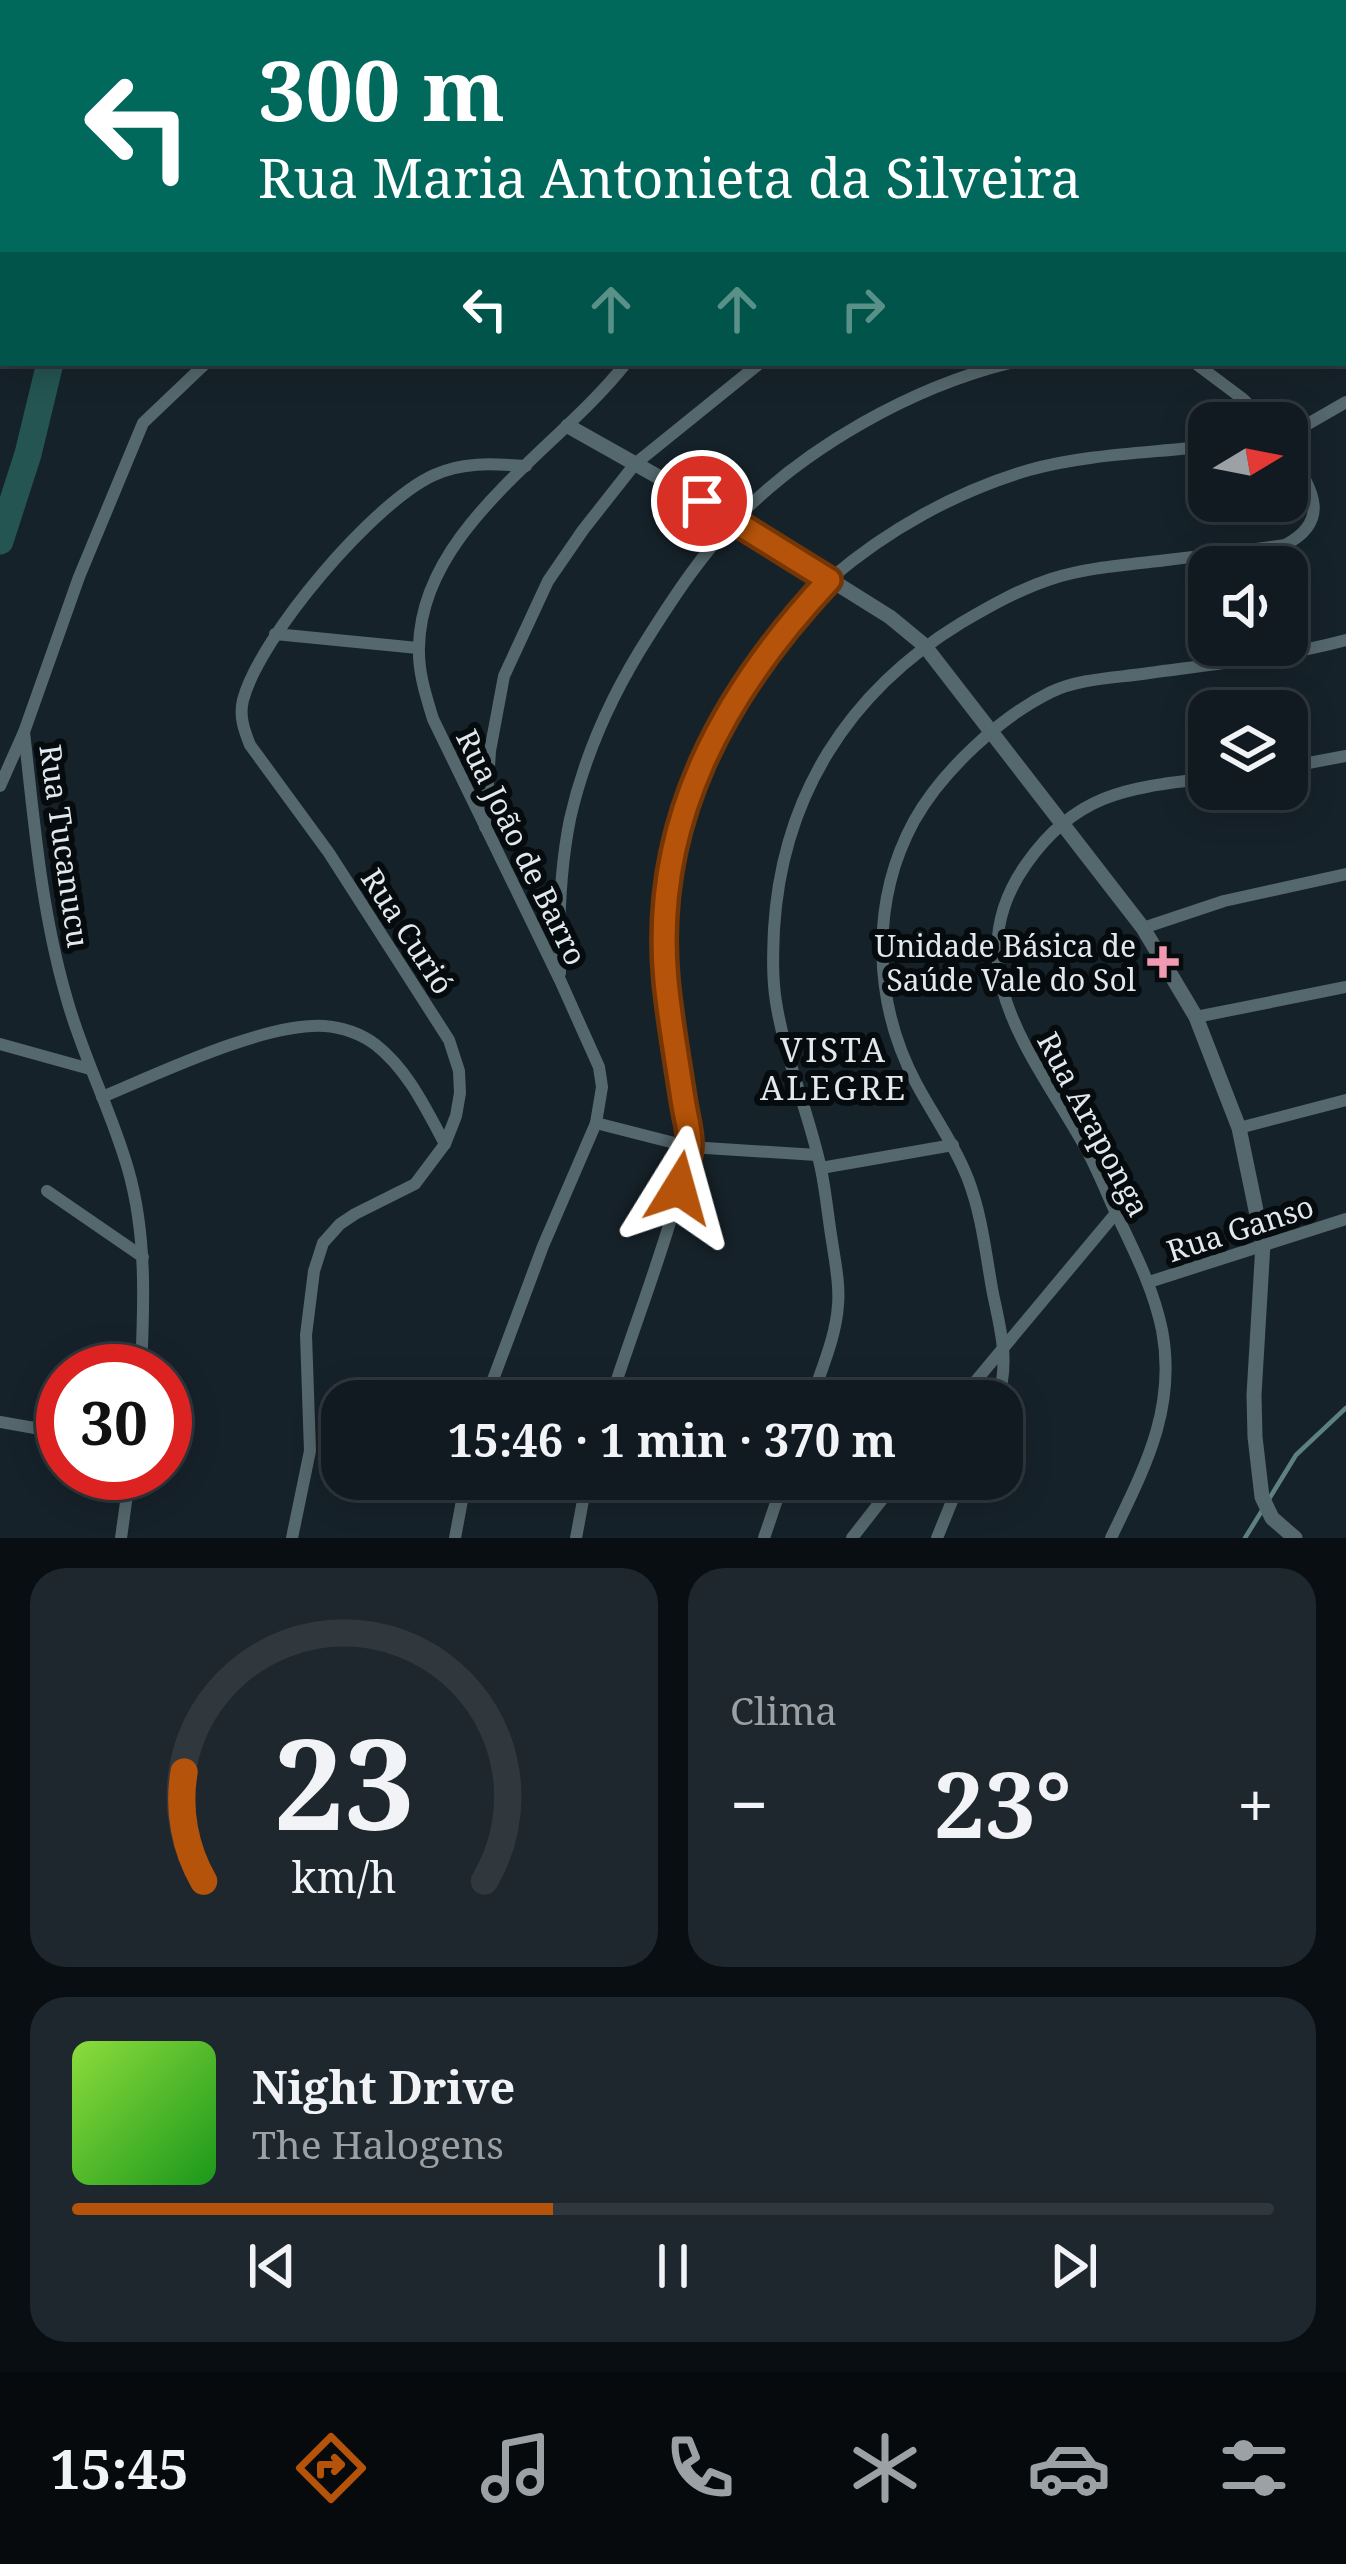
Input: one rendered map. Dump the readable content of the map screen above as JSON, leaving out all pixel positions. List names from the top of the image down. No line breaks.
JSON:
{"streets":{"street":["Rua Tucanucu","Rua João de Barro","Rua Curió","Rua Araponga","Rua Ganso"]},"crossings":[["Rua João de Barro","Rua Curió"],["Rua Araponga","Rua Ganso"]],"districts":["VISTA ALEGRE"],"places":{"health":["Unidade Básica de Saúde Vale do Sol"]},"north":"right","page":{"turn":["300 m","Rua Maria Antonieta da Silveira"],"limit":"30","trip":"15:46 · 1 min · 370 m","tile":"Clima","heat":["−","23°","+"],"song":["Night Drive","The Halogens"],"tabs":"15:45","gauge":["23","km/h"]}}
